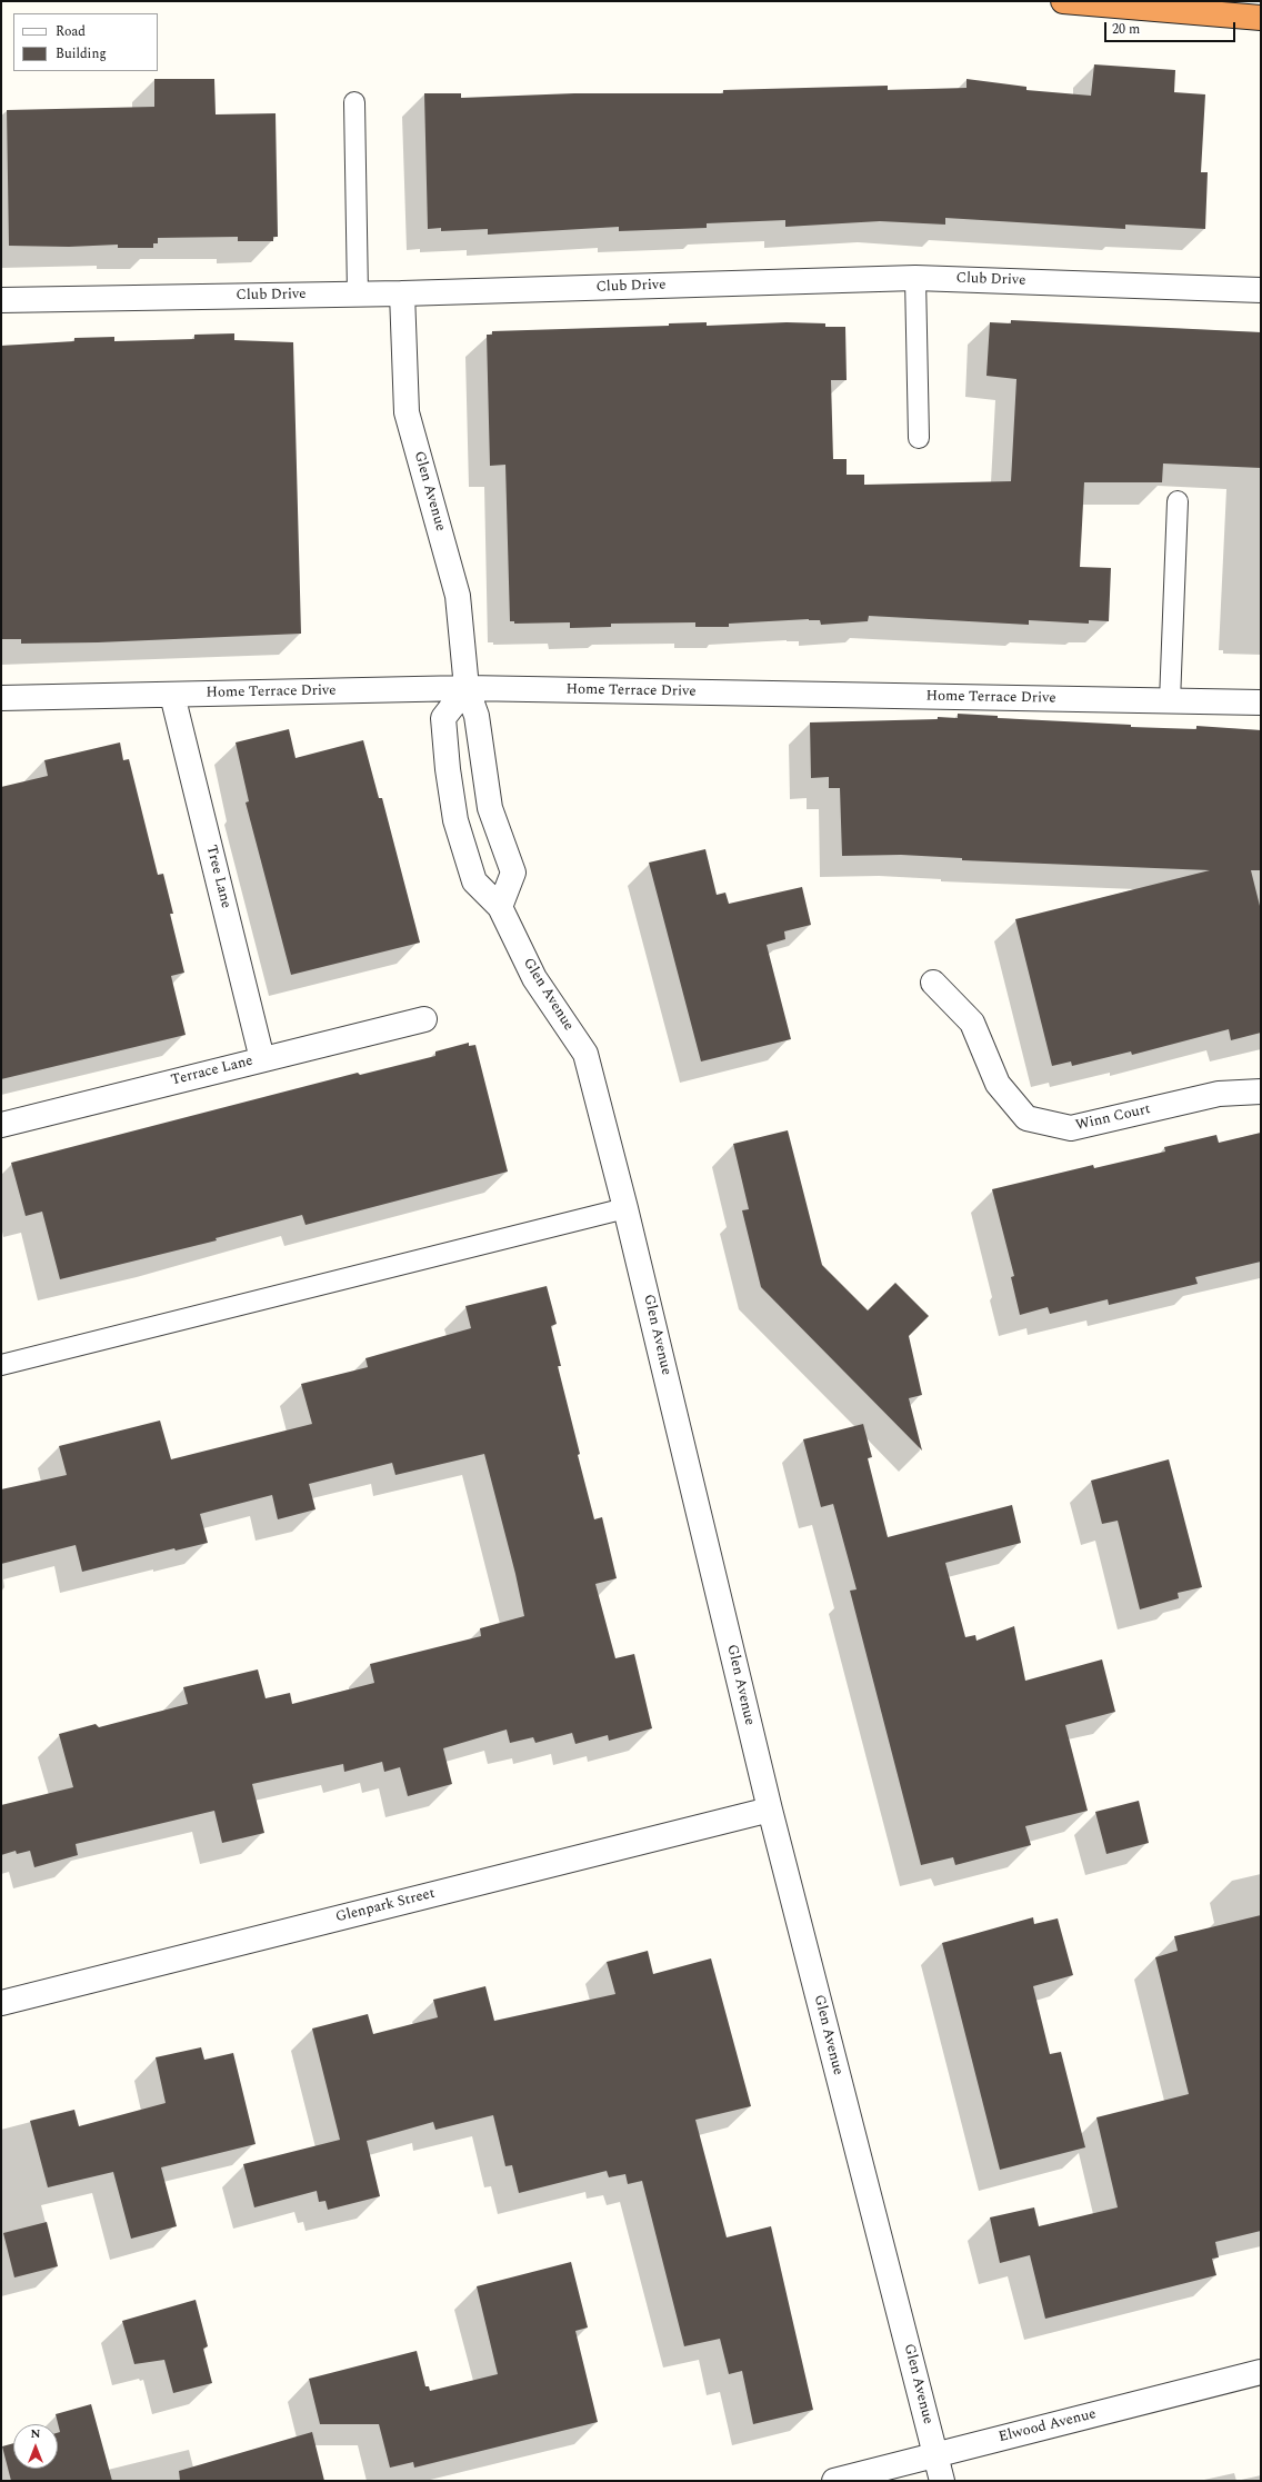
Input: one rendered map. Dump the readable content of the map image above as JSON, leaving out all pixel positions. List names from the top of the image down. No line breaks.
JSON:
{"streets":{"street":["Club Drive","Glen Avenue","Home Terrace Drive","Tree Lane","Terrace Lane","Winn Court","Glenpark Street","Elwood Avenue"]},"crossings":[["Club Drive","Glen Avenue"],["Glen Avenue","Home Terrace Drive"],["Glen Avenue","Glenpark Street"],["Glen Avenue","Elwood Avenue"],["Home Terrace Drive","Tree Lane"],["Tree Lane","Terrace Lane"]],"legend":["Road","Building"],"scale_bar":"20 m","north":"top"}
